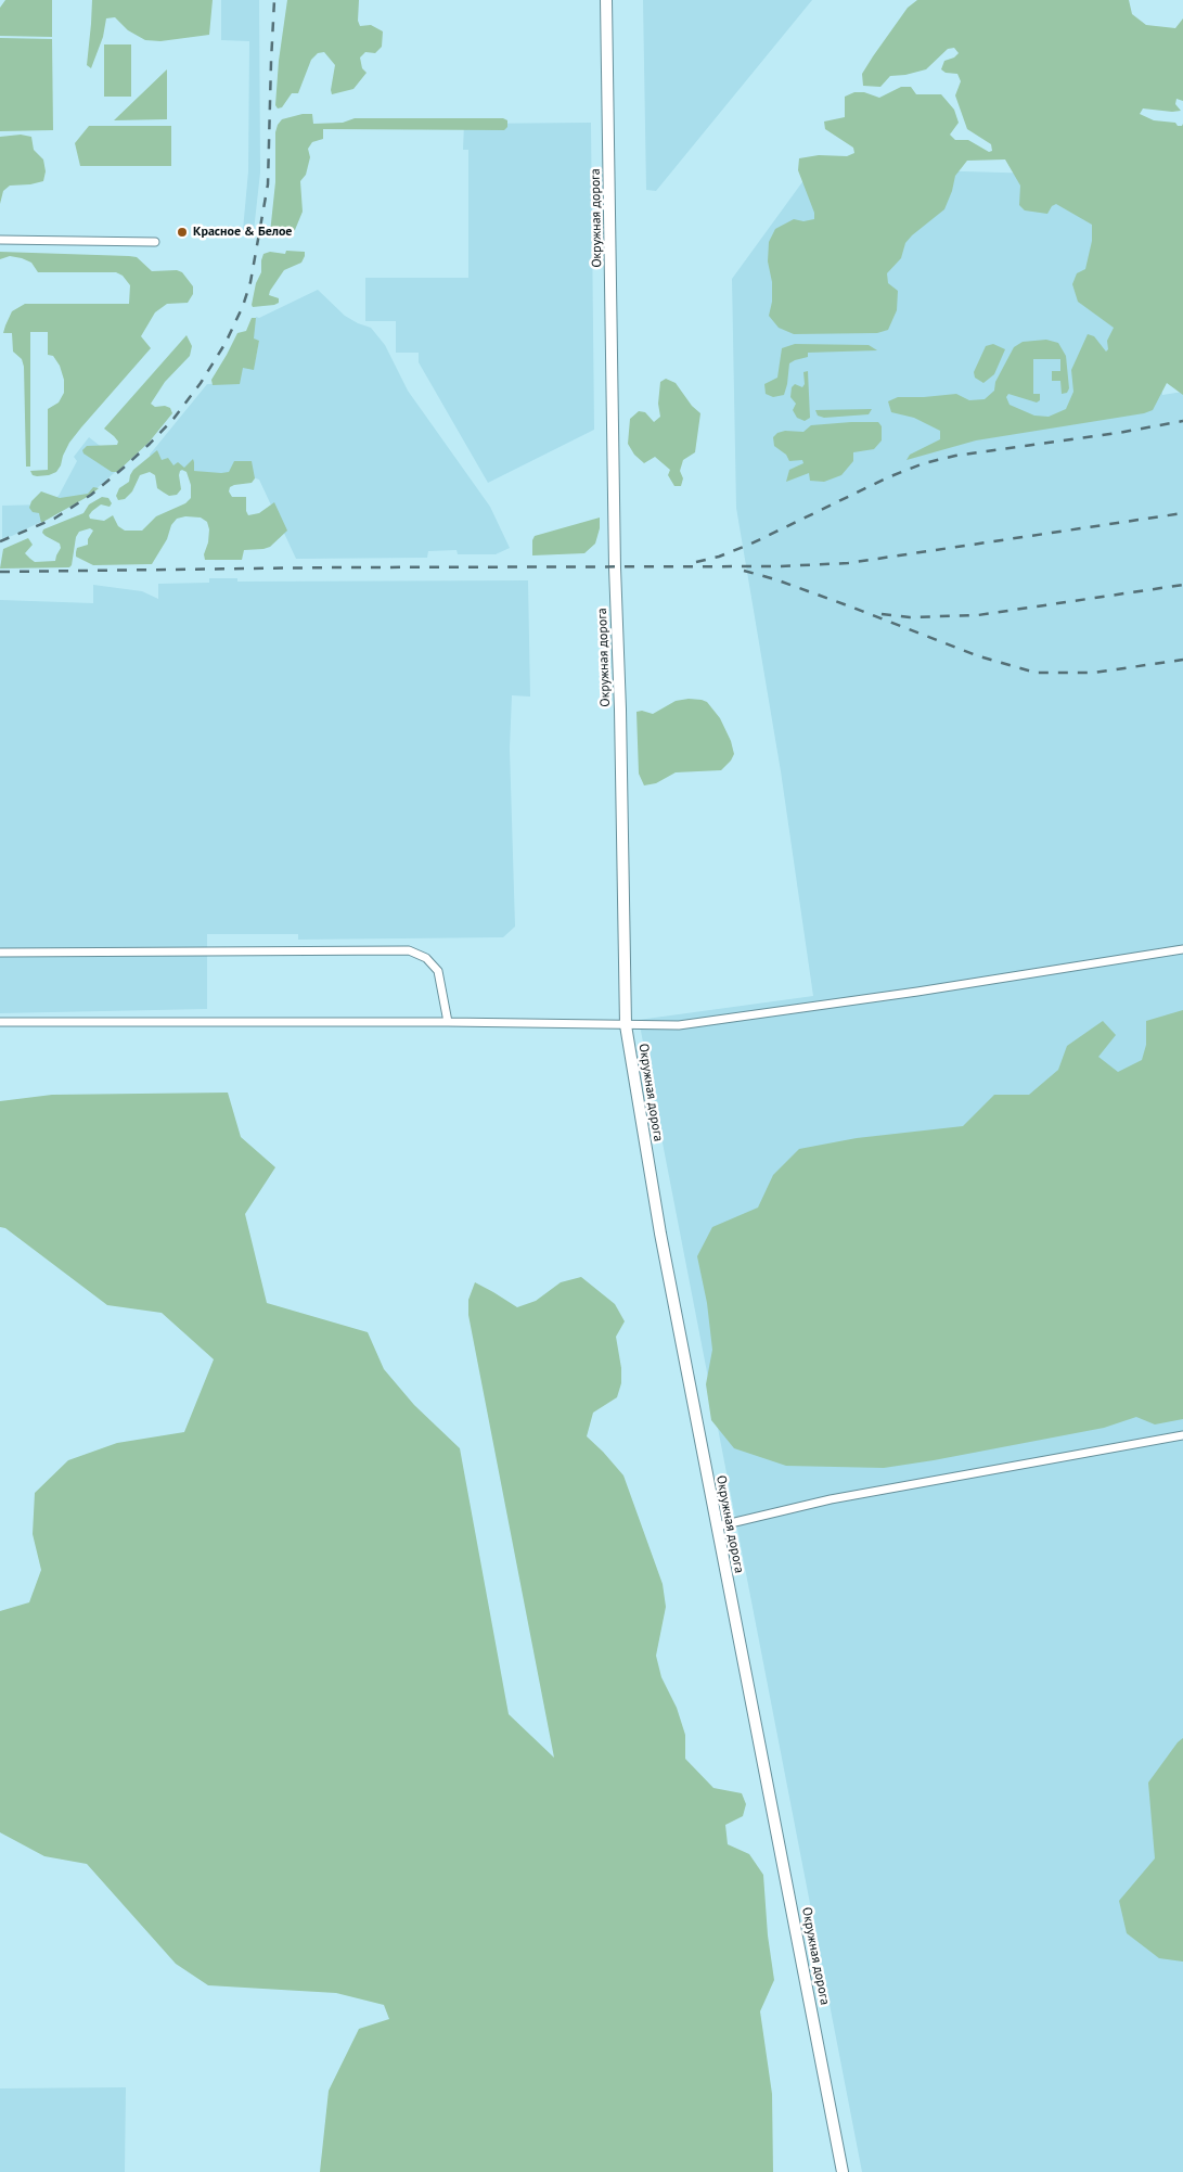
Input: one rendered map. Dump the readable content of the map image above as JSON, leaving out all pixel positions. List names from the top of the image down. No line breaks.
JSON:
{"streets":{"main road":["Окружная дорога"]},"places":["Красное & Белое"]}
